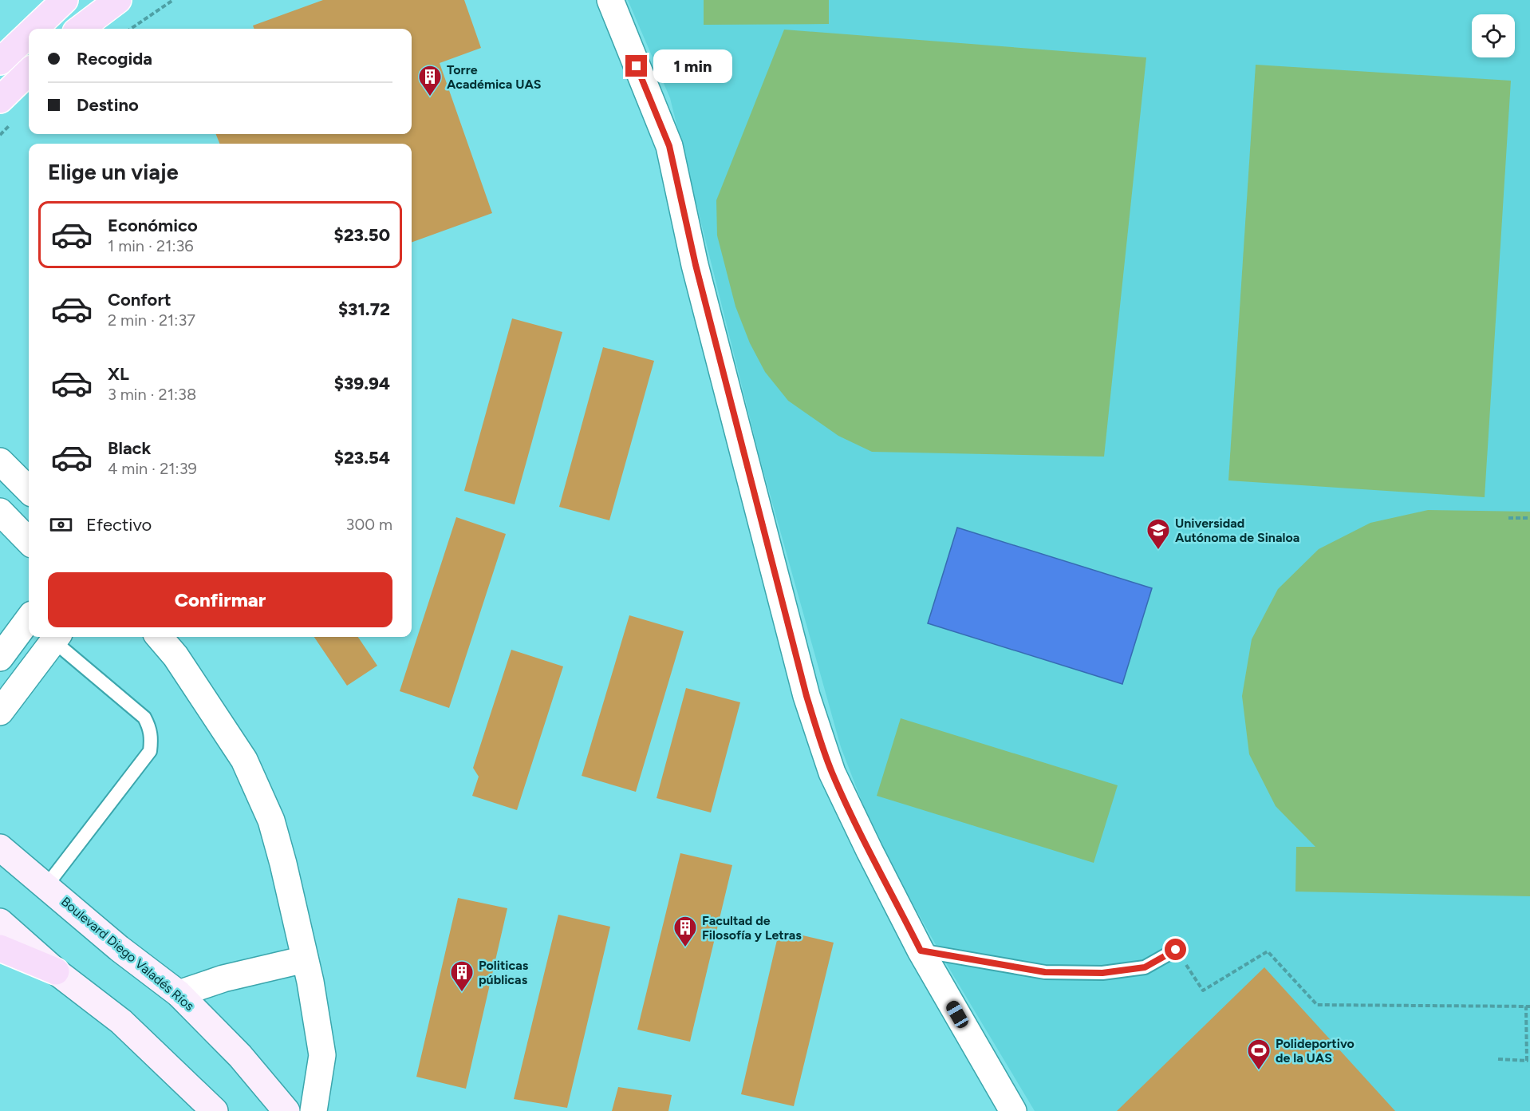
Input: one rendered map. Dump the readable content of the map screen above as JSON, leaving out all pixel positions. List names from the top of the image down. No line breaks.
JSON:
{"streets":{"main road":["Boulevard Diego Valadés Ríos"]},"places":{"building":["Torre Académica UAS","Facultad de Filosofía y Letras","Politicas públicas"],"school or university":["Universidad Autónoma de Sinaloa"],"sports":["Polideportivo de la UAS"]},"page":{"banner":["Recogida","Destino"],"bubble":"1 min","heading":"Elige un viaje","list":[{"name":"Económico","note":"1 min · 21:36","value":"$23.50"},{"name":"Confort","note":"2 min · 21:37","value":"$31.72"},{"name":"XL","note":"3 min · 21:38","value":"$39.94"},{"name":"Black","note":"4 min · 21:39","value":"$23.54"}],"pay":["Efectivo","300 m"],"buttons":"Confirmar"}}
